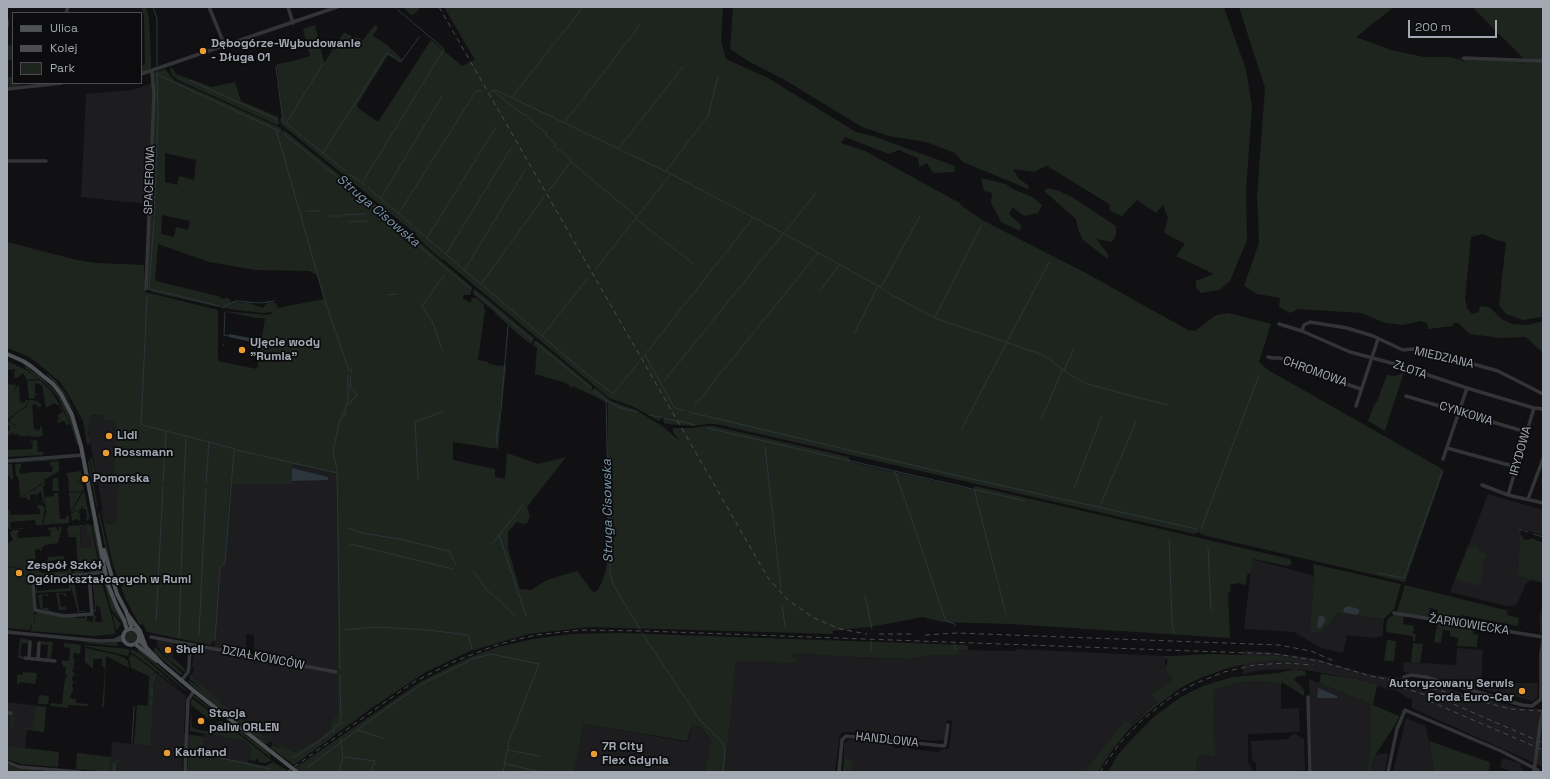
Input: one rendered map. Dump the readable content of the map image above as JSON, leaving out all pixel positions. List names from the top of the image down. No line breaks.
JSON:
{"streets":{"street":["SPACEROWA","MIEDZIANA","ZŁOTA","CHROMOWA","CYNKOWA","IRYDOWA","ŻARNOWIECKA","DZIAŁKOWCÓW","HANDLOWA"]},"crossings":[["MIEDZIANA","ZŁOTA"],["MIEDZIANA","CHROMOWA"],["ZŁOTA","CHROMOWA"],["ZŁOTA","IRYDOWA"],["CYNKOWA","IRYDOWA"]],"water":["Struga Cisowska"],"places":["Dębogórze-Wybudowanie - Długa 01","Ujęcie wody \"Rumia\"","Lidl","Rossmann","Pomorska","Zespół Szkół Ogólnokształcących w Rumi","Shell","Autoryzowany Serwis Forda Euro-Car","Stacja paliw ORLEN","Kaufland","7R City Flex Gdynia"],"legend":["Ulica","Kolej","Park"],"scale_bar":"200 m"}
